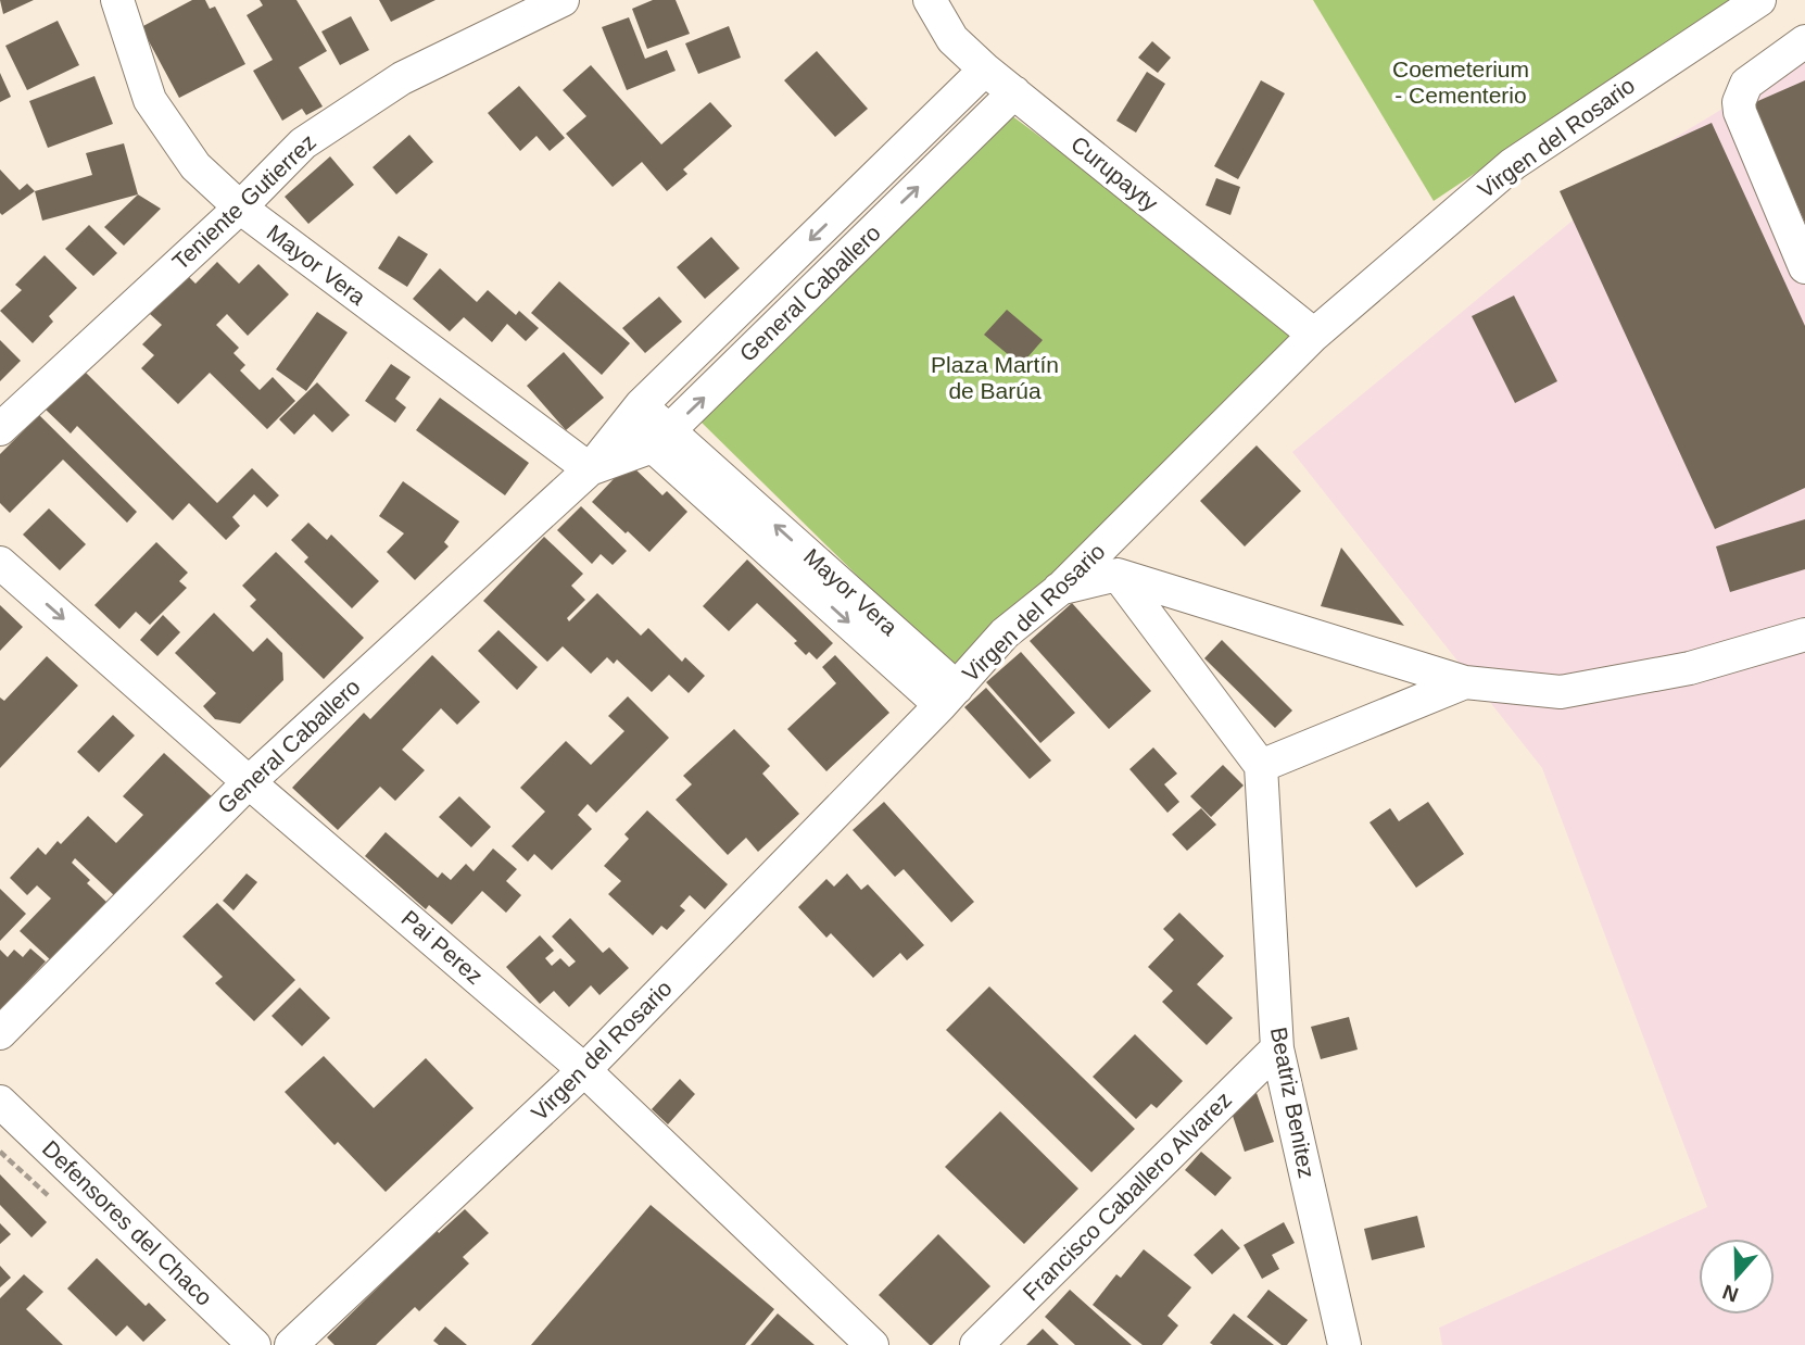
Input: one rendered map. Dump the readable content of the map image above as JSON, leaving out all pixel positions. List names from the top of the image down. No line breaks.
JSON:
{"streets":{"street":["Virgen del Rosario","Curupayty","Teniente Gutierrez","Mayor Vera","General Caballero","Pai Perez","Beatriz Benitez","Francisco Caballero Alvarez","Defensores del Chaco"]},"crossings":[["Virgen del Rosario","Curupayty"],["Virgen del Rosario","Mayor Vera"],["Virgen del Rosario","Pai Perez"],["Curupayty","General Caballero"],["Teniente Gutierrez","Mayor Vera"],["Mayor Vera","General Caballero"],["General Caballero","Pai Perez"],["Beatriz Benitez","Francisco Caballero Alvarez"]],"parks":["Coemeterium - Cementerio","Plaza Martín de Barúa"],"north":"bottom"}
